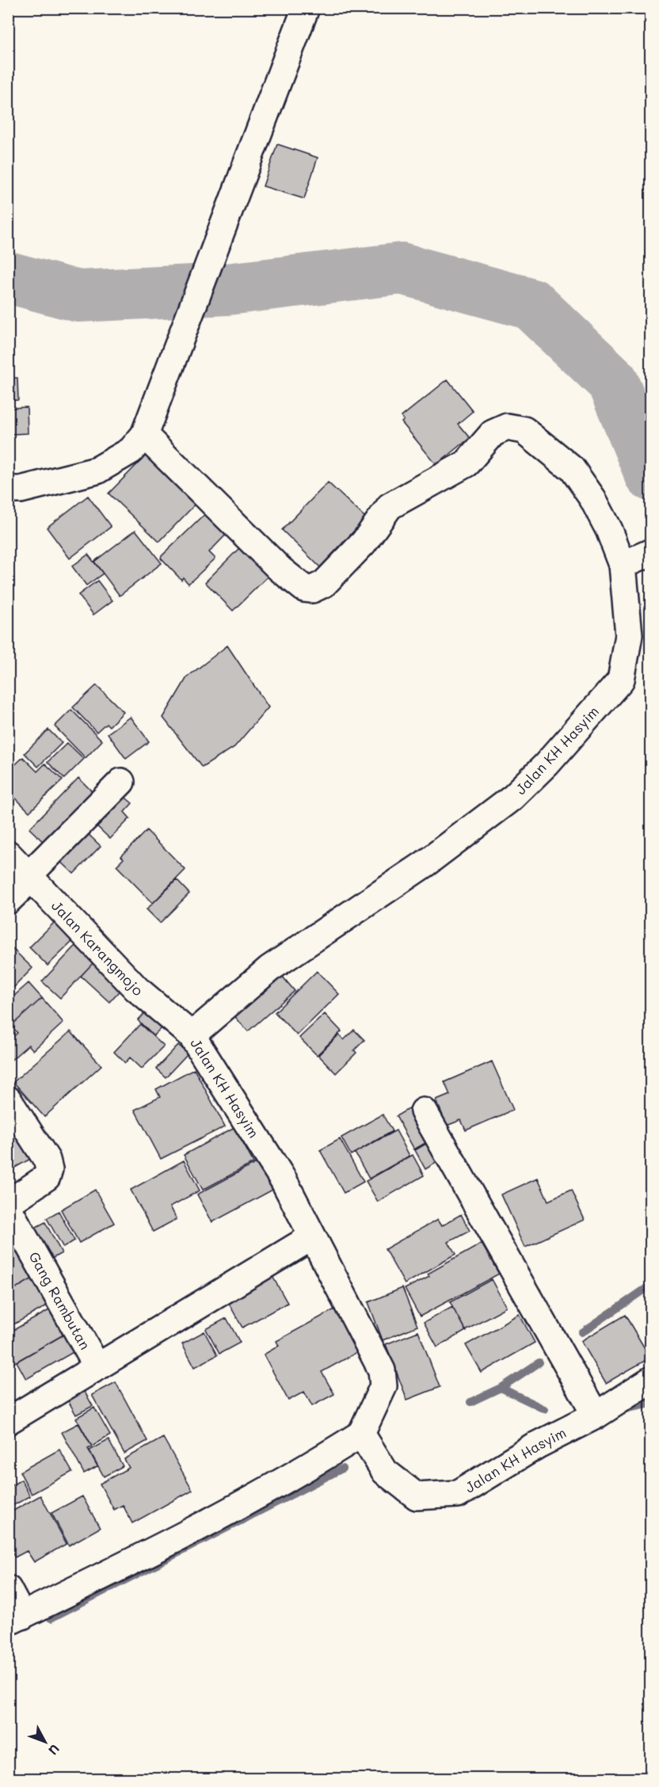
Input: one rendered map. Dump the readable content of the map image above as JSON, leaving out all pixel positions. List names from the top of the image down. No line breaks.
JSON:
{"streets":{"street":["Jalan KH Hasyim","Jalan Karangmojo","Gang Rambutan"]},"crossings":[["Jalan KH Hasyim","Jalan Karangmojo"]],"north":"bottom right"}
